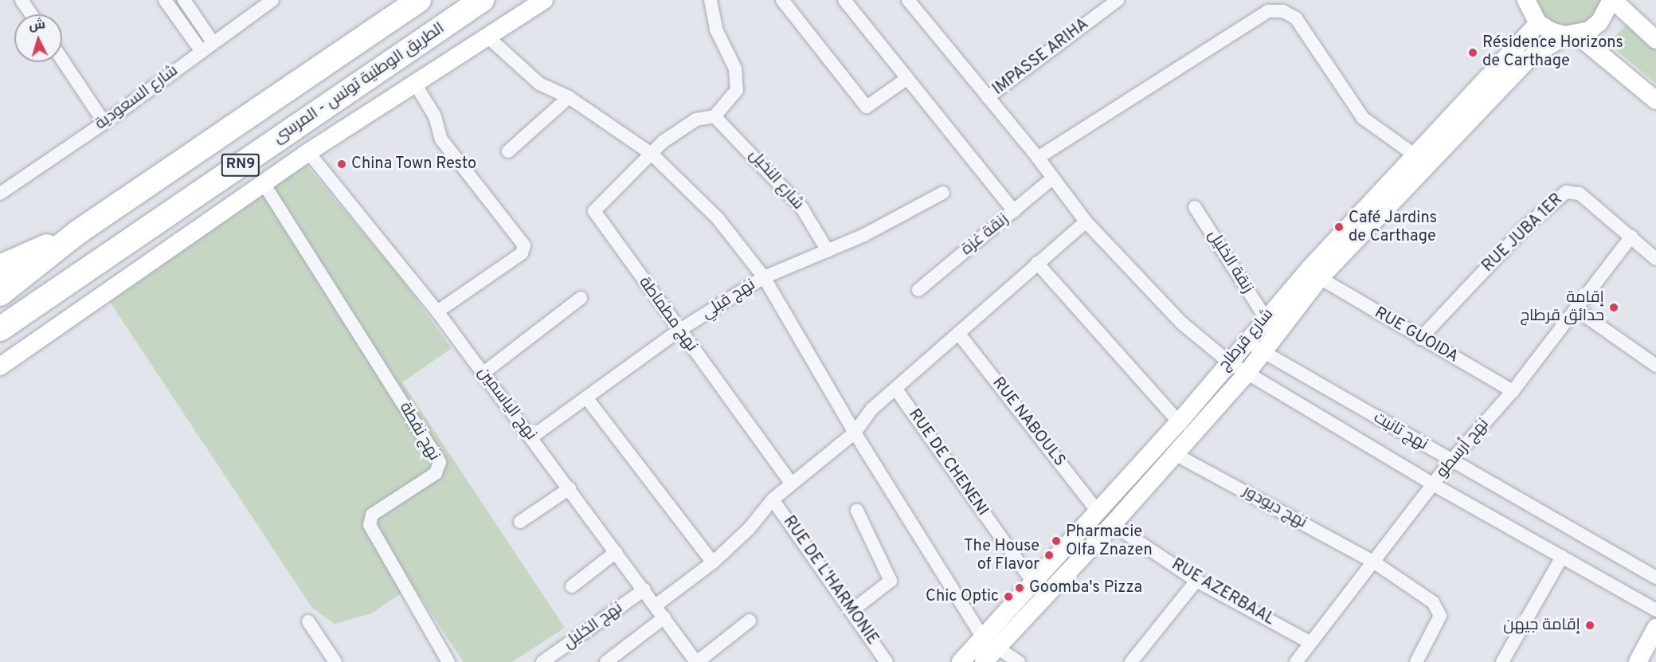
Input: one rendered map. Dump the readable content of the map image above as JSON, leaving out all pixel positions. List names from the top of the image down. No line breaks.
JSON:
{"streets":{"highway":["الطريق الوطنية تونس - المرسى","RN9"],"street":["IMPASSE ARIHA","شارع السعودية","شارع النخيل","RUE JUBA 1ER","زنقة غزة","زنقة الخليل","نهج قبلي","نهج مطماطة","RUE GUOIDA","شارع قرطاج","نهج الياسمين","RUE NABOULS","نهج نفطة","نهج تانيت","نهج أرسطو","RUE DE CHENENI","نهج ديودور","RUE DE L'HARMONIE","RUE AZERBAAL","نهج الخليل"]},"crossings":[["شارع النخيل","نهج قبلي"],["RUE JUBA 1ER","RUE GUOIDA"],["RUE JUBA 1ER","نهج أرسطو"],["زنقة الخليل","شارع قرطاج"],["نهج قبلي","نهج مطماطة"],["نهج قبلي","نهج الياسمين"],["RUE GUOIDA","شارع قرطاج"],["RUE GUOIDA","نهج أرسطو"],["شارع قرطاج","RUE NABOULS"],["شارع قرطاج","نهج تانيت"],["شارع قرطاج","RUE DE CHENENI"],["شارع قرطاج","نهج ديودور"],["شارع قرطاج","RUE AZERBAAL"],["نهج الياسمين","نهج الخليل"],["نهج تانيت","نهج أرسطو"],["نهج أرسطو","نهج ديودور"],["نهج أرسطو","RUE AZERBAAL"]],"places":["Résidence Horizons de Carthage","China Town Resto","Café Jardins de Carthage","إقامة حدائق قرطاج","Pharmacie Olfa Znazen","The House of Flavor","Goomba's Pizza","Chic Optic","إقامة جيهن"],"north":"top"}
